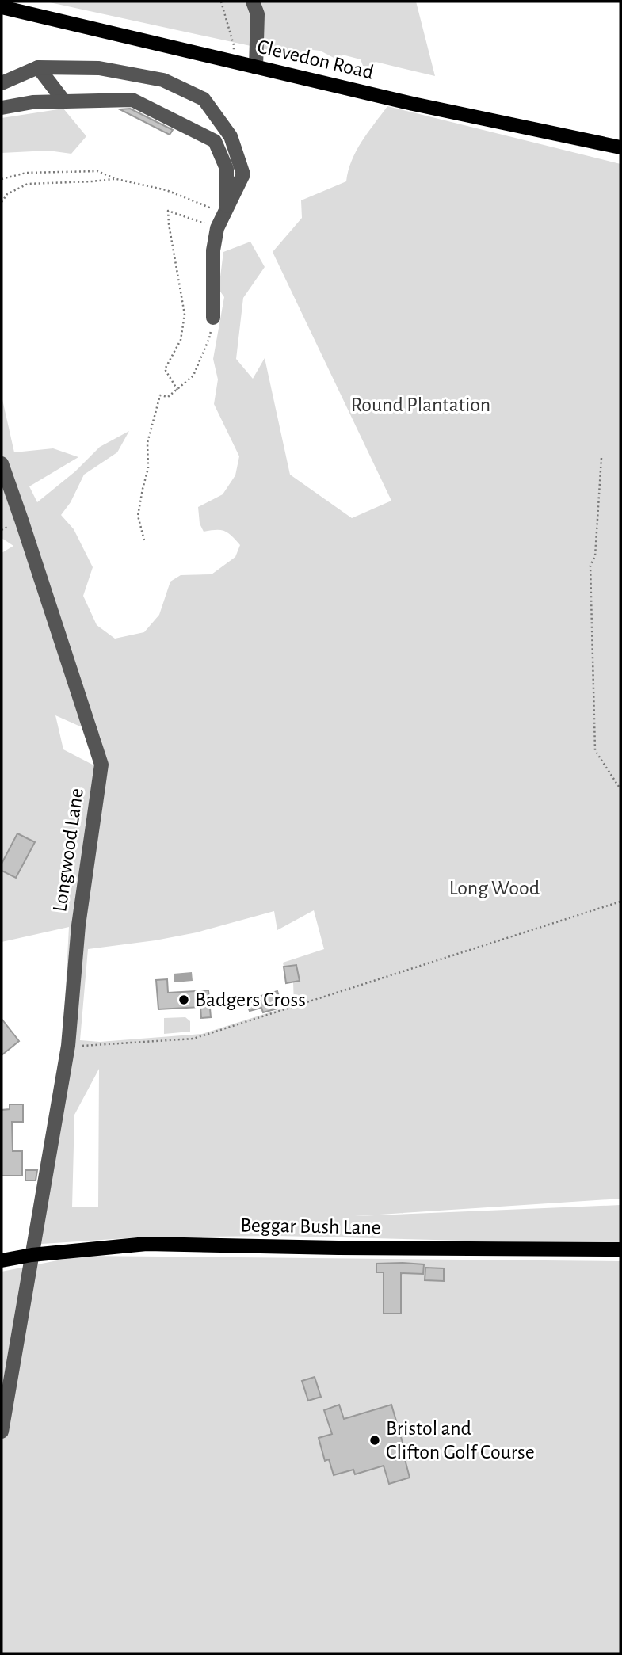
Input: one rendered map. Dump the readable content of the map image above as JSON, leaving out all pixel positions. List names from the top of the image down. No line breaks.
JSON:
{"streets":{"main road":["Clevedon Road","Beggar Bush Lane"],"street":["Longwood Lane"]},"crossings":[["Longwood Lane","Beggar Bush Lane"]],"parks":["Round Plantation","Long Wood"],"places":["Badgers Cross","Bristol and Clifton Golf Course"]}
